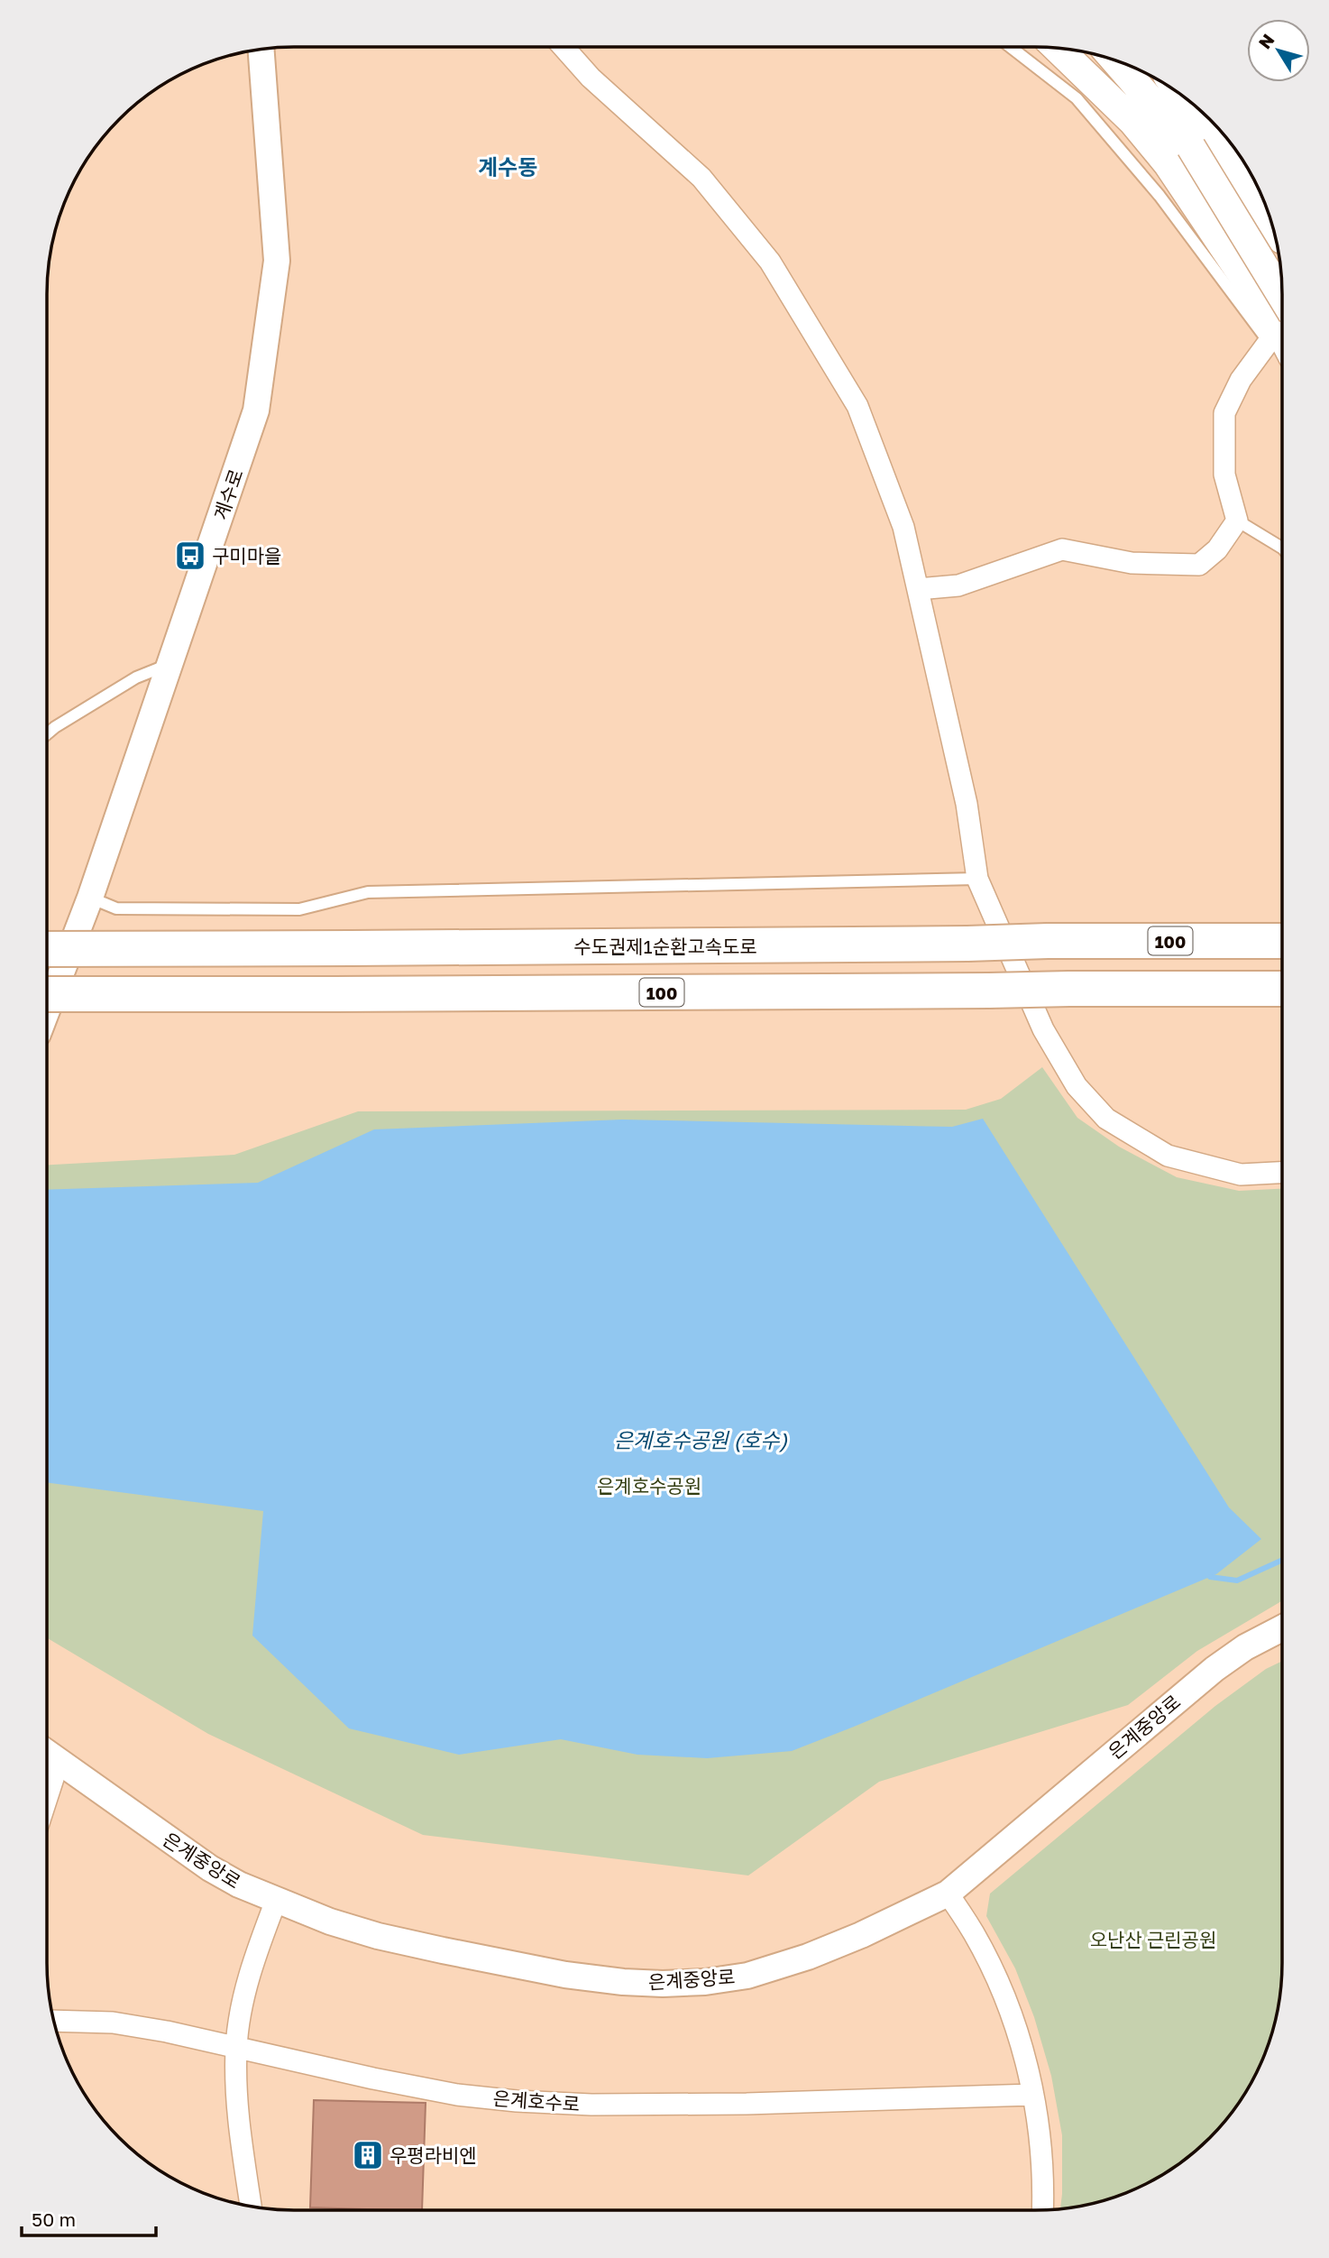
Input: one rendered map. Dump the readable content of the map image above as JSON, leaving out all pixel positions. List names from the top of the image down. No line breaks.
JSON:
{"streets":{"highway":["100","수도권제1순환고속도로"],"street":["계수로","은계중앙로","은계호수로"]},"districts":["계수동"],"water":["은계호수공원 (호수)"],"parks":["은계호수공원","오난산 근린공원"],"places":{"bus stop":["구미마을"],"building":["우평라비엔"]},"scale_bar":"50 m","north":"top left"}
